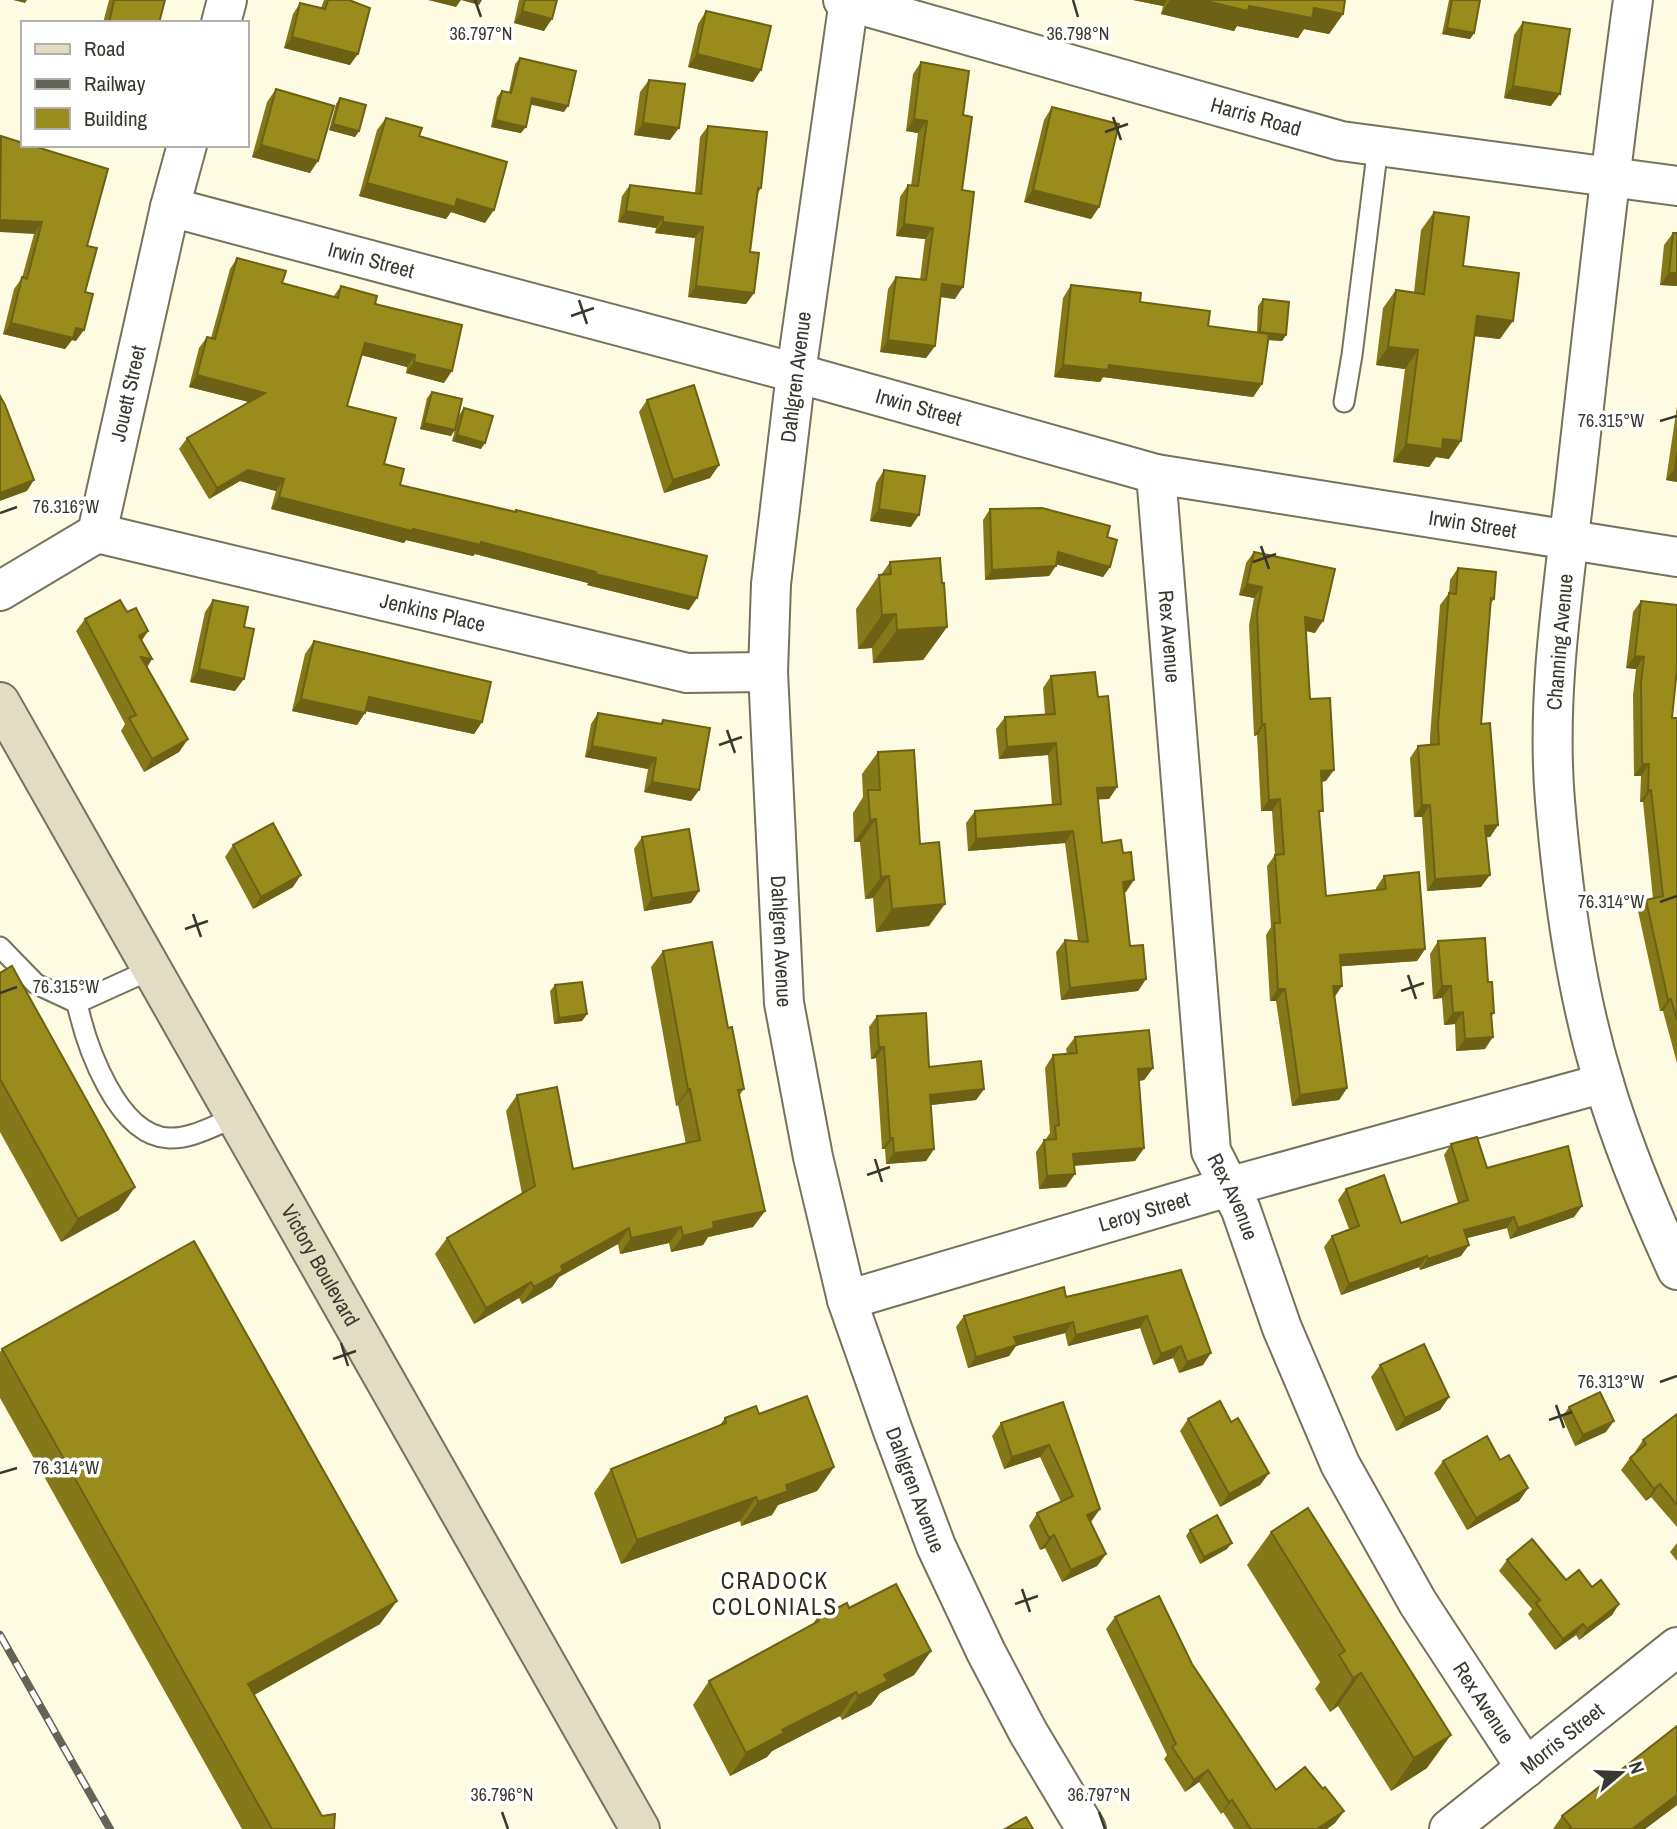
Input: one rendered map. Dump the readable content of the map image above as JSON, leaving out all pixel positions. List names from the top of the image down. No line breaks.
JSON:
{"streets":{"main road":["Victory Boulevard"],"street":["Harris Road","Irwin Street","Dahlgren Avenue","Jouett Street","Jenkins Place","Rex Avenue","Channing Avenue","Leroy Street","Morris Street"]},"crossings":[["Harris Road","Dahlgren Avenue"],["Harris Road","Channing Avenue"],["Irwin Street","Dahlgren Avenue"],["Irwin Street","Jouett Street"],["Irwin Street","Rex Avenue"],["Irwin Street","Channing Avenue"],["Dahlgren Avenue","Jenkins Place"],["Dahlgren Avenue","Leroy Street"],["Jouett Street","Jenkins Place"],["Rex Avenue","Leroy Street"],["Rex Avenue","Morris Street"],["Channing Avenue","Leroy Street"]],"districts":["CRADOCK COLONIALS"],"legend":["Road","Railway","Building"],"north":"right","coordinates":["36.797°N","36.798°N","76.315°W","76.316°W","76.314°W","76.313°W","36.796°N"]}
